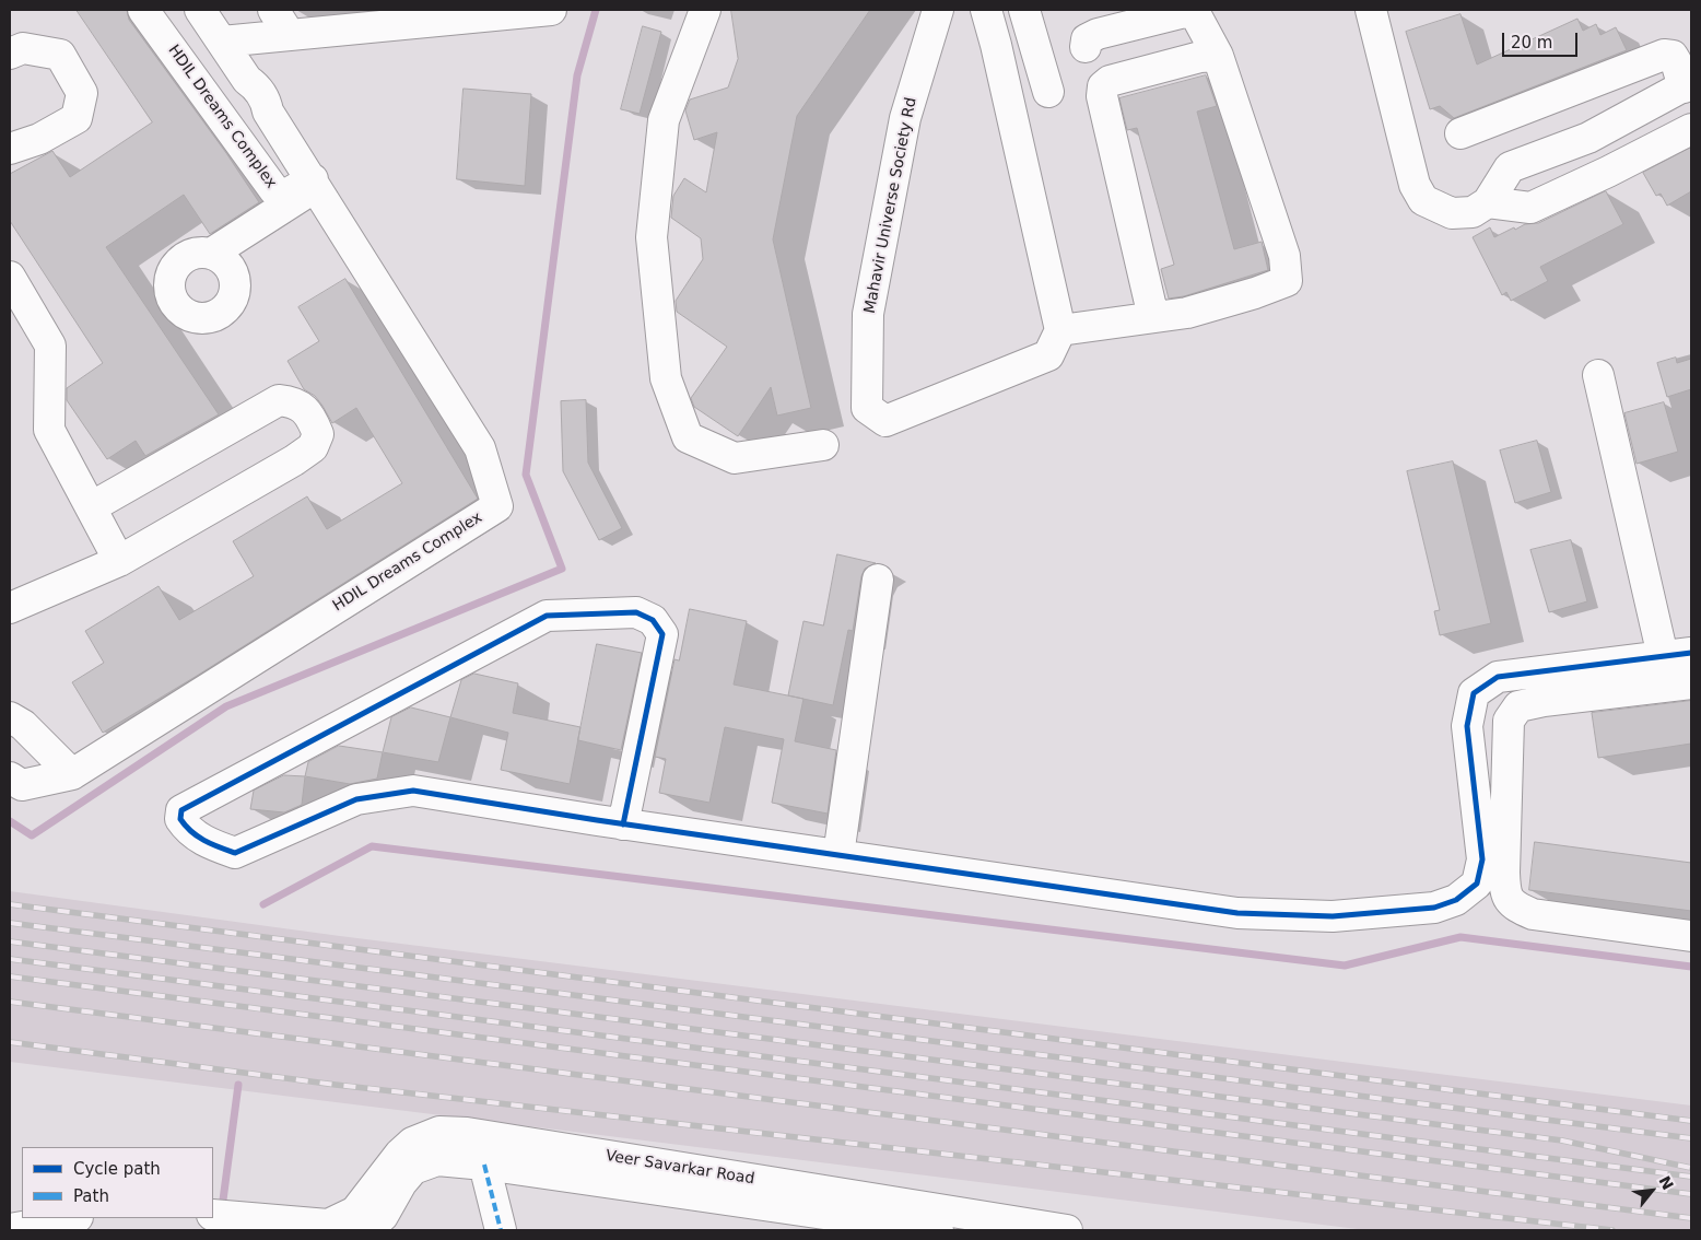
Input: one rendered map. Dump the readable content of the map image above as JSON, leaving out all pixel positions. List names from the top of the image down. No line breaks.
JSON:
{"streets":{"street":["HDIL Dreams Complex","Mahavir Universe Society Rd","Veer Savarkar Road"]},"legend":["Cycle path","Path"],"scale_bar":"20 m","north":"top right"}
